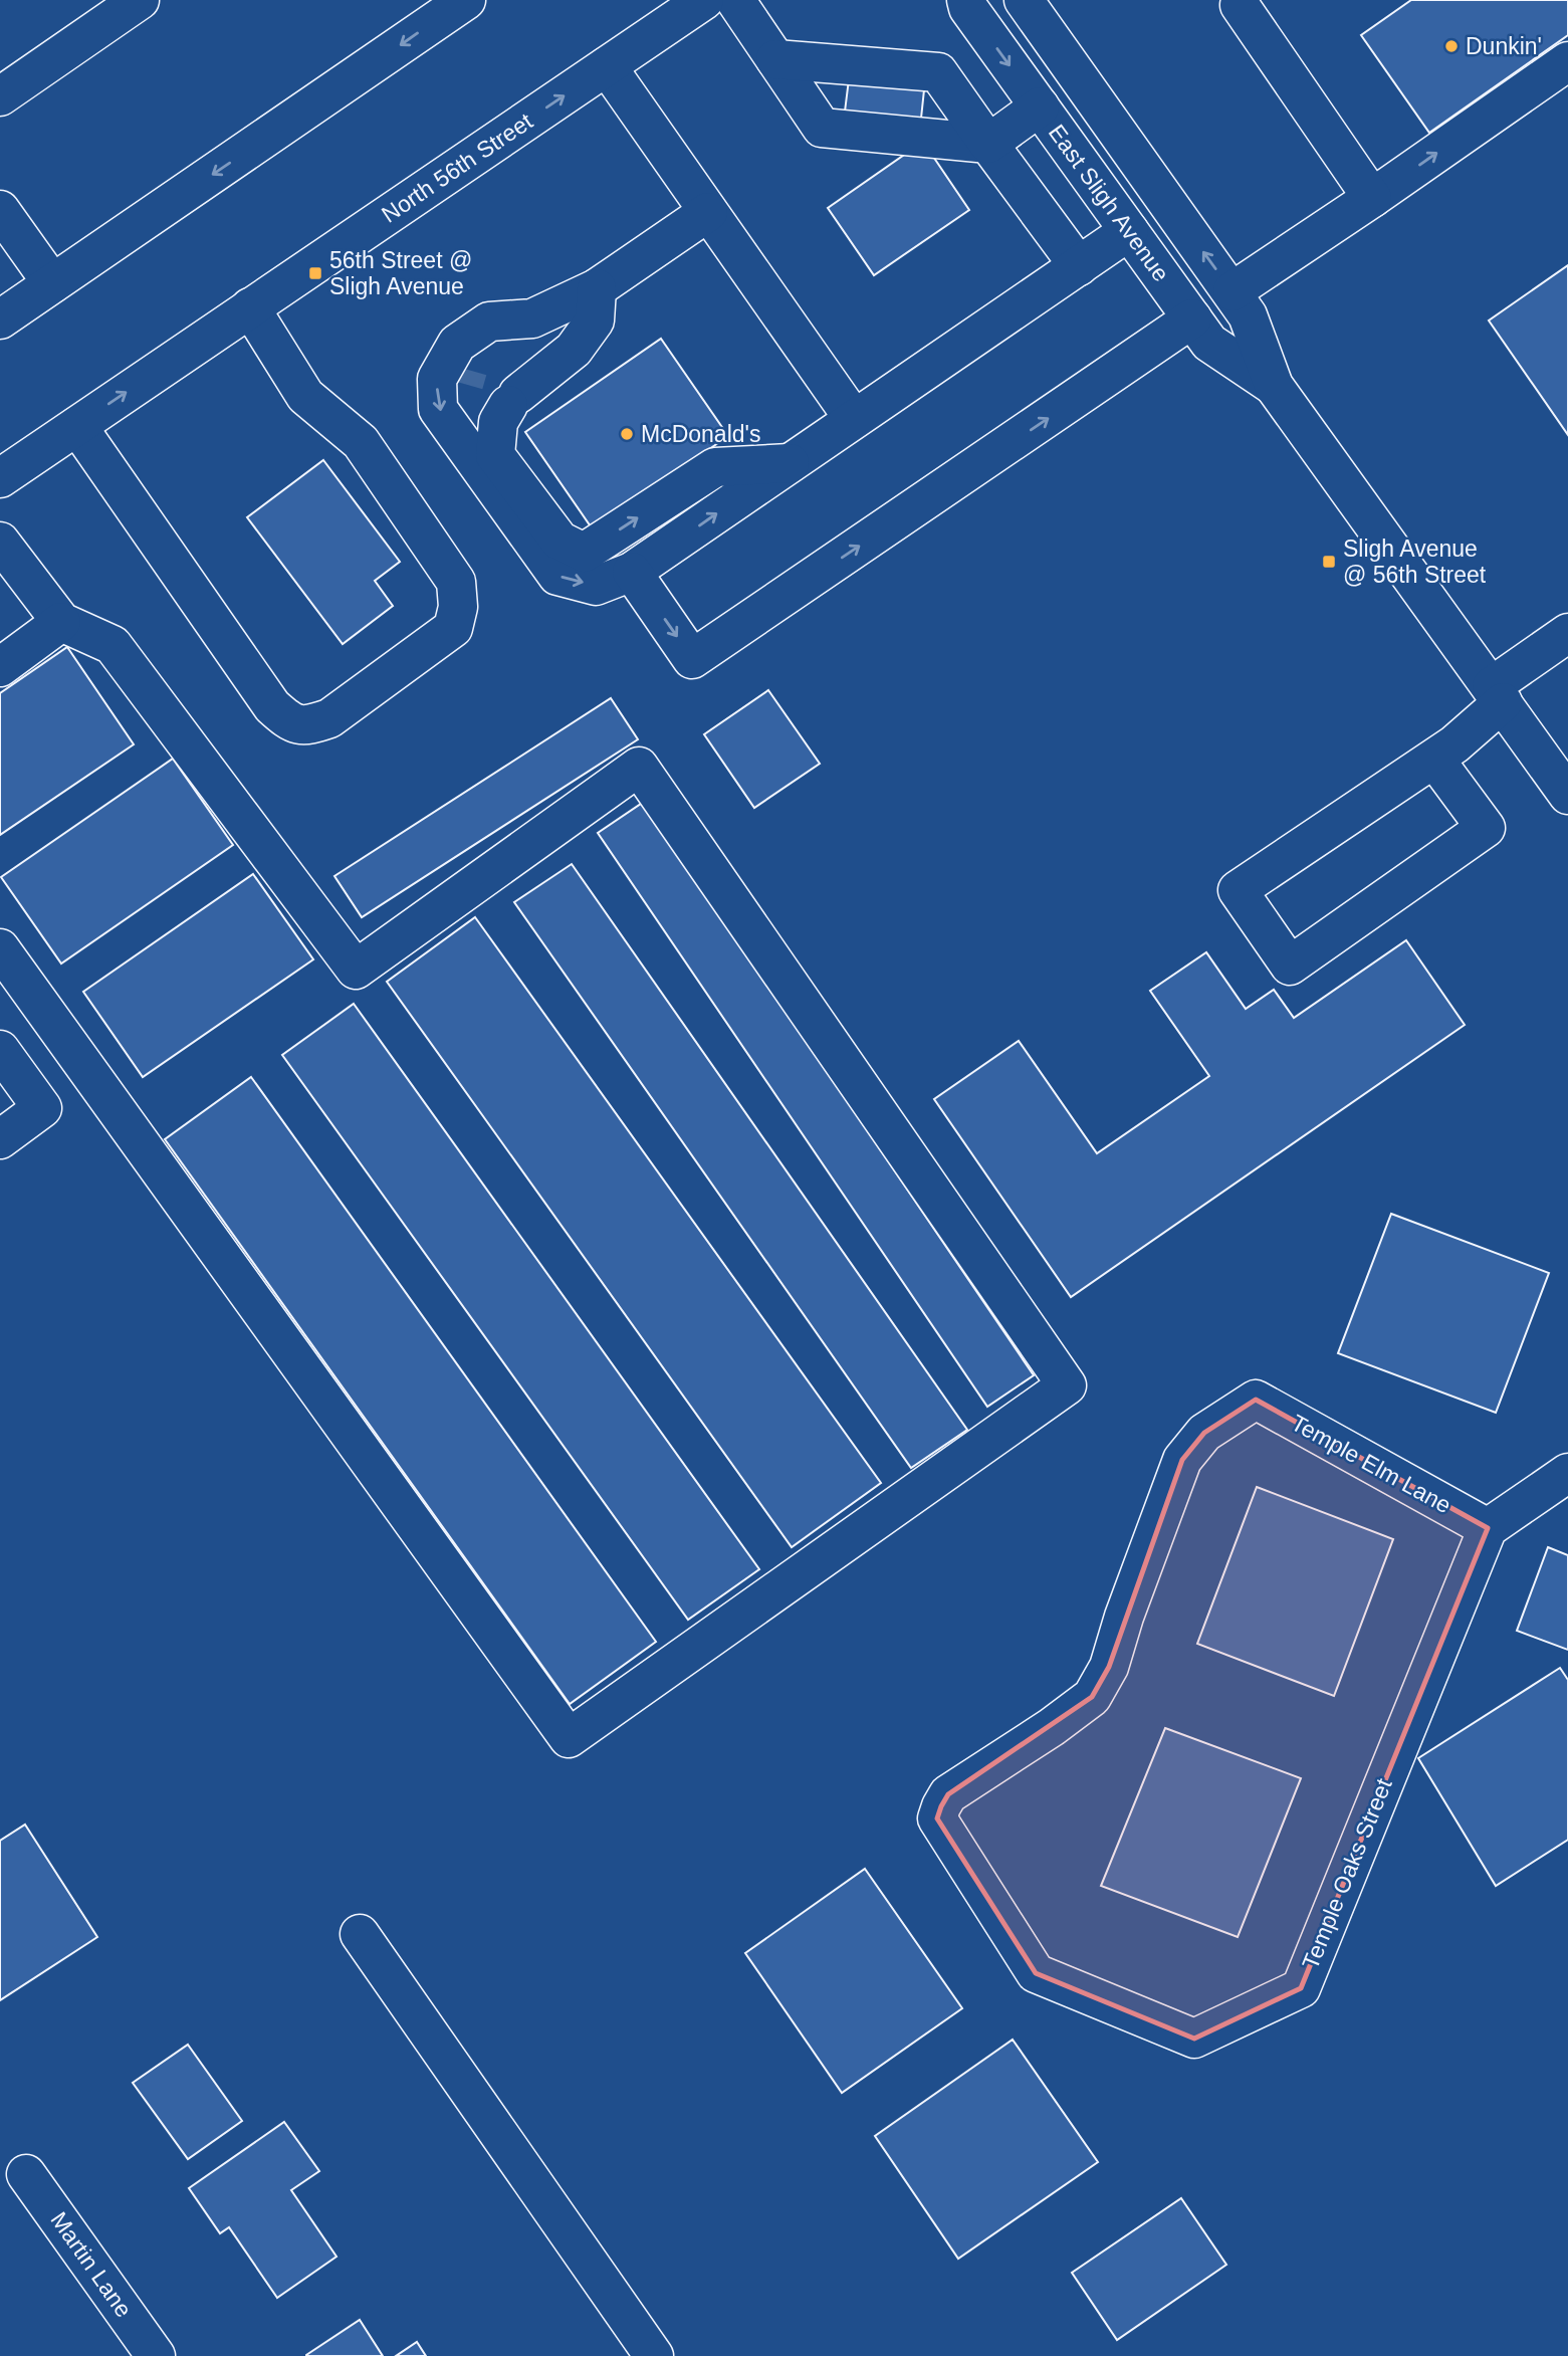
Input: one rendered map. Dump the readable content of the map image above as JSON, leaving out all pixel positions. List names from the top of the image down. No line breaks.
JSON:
{"streets":{"street":["North 56th Street","East Sligh Avenue","Temple Elm Lane","Temple Oaks Street","Martin Lane"]},"crossings":[["Temple Elm Lane","Temple Oaks Street"]],"places":{"other":["Dunkin'","McDonald's"],"transit":["56th Street @ Sligh Avenue","Sligh Avenue @ 56th Street"]}}
